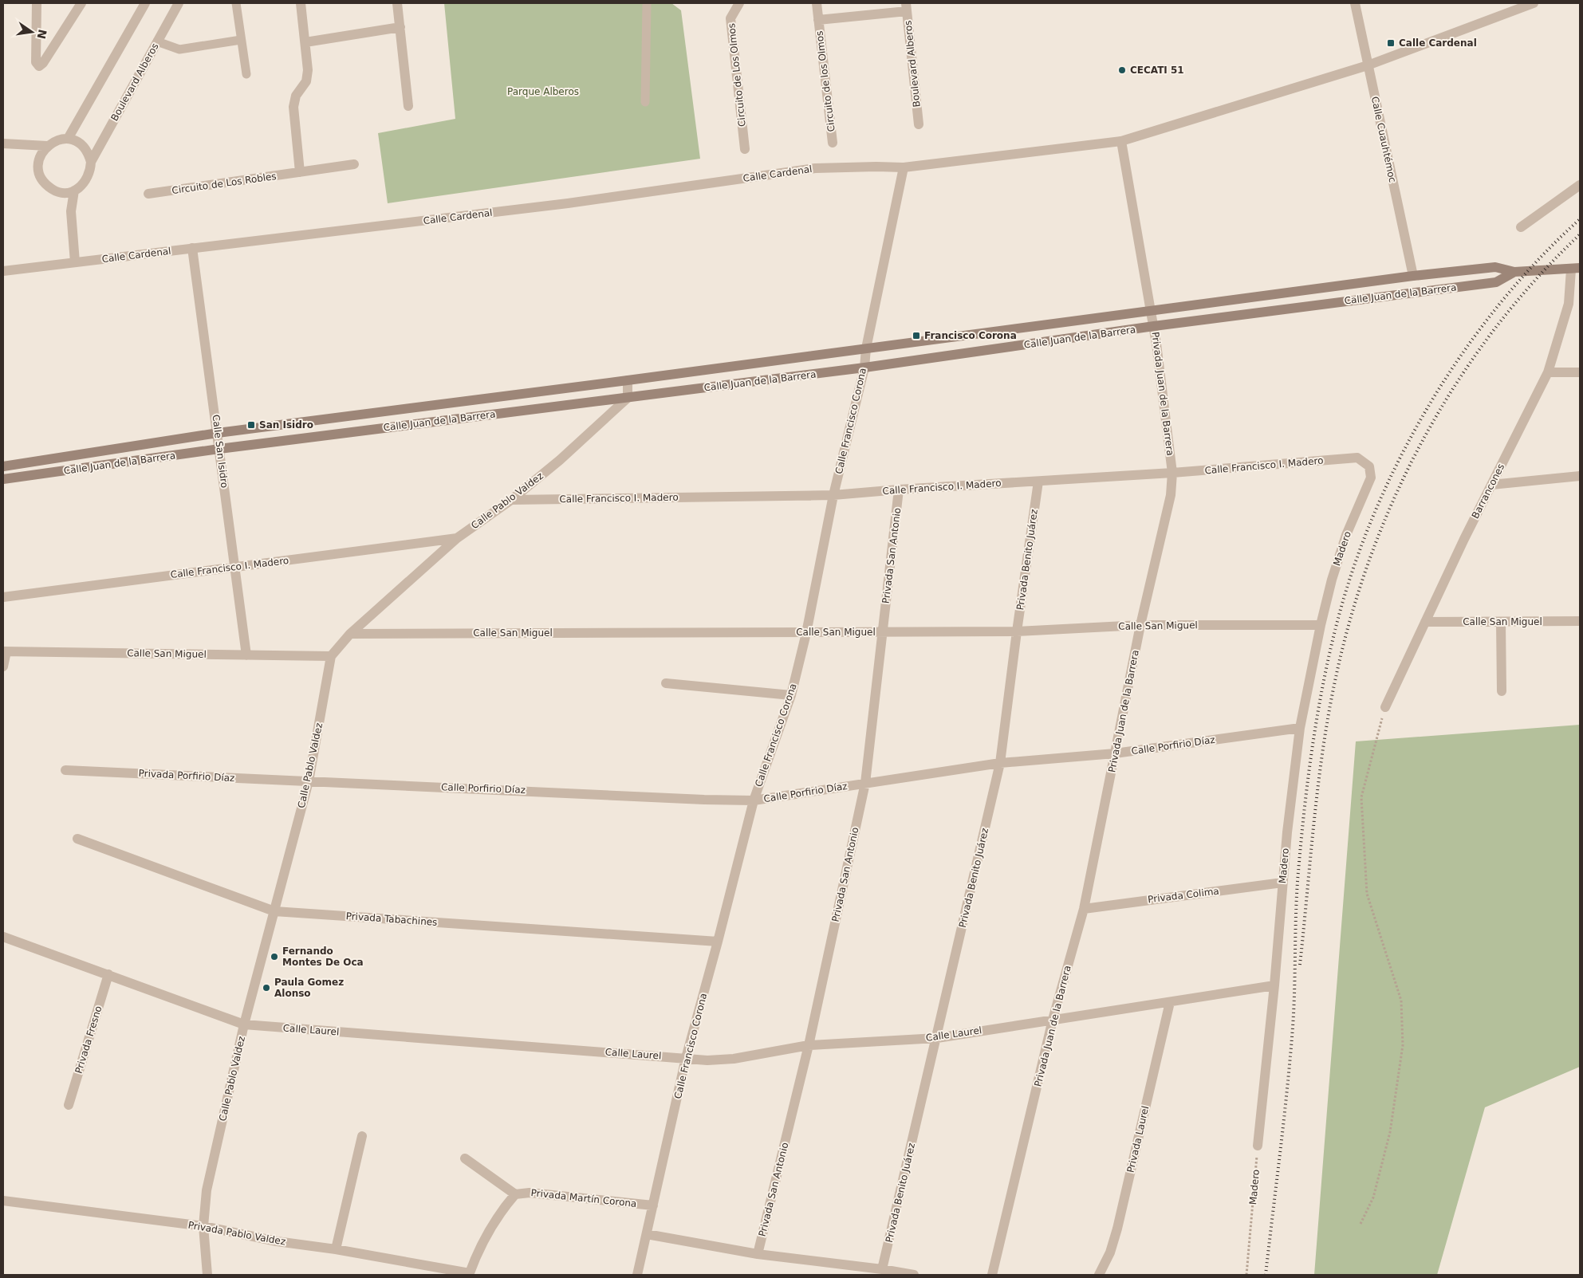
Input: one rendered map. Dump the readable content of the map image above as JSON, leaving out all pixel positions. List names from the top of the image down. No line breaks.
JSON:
{"streets":{"main road":["Calle Juan de la Barrera"],"street":["Boulevard Alberos","Circuito de Los Olmos","Circuito de los Olmos","Calle Cuauhtémoc","Calle Cardenal","Circuito de Los Robles","Privada Juan de la Barrera","Calle Francisco Corona","Calle San Isidro","Calle Francisco I. Madero","Barrancones","Calle Pablo Valdez","Madero","Privada San Antonio","Privada Benito Juárez","Calle San Miguel","Calle Porfirio Díaz","Privada Porfirio Díaz","Privada Colima","Privada Tabachines","Calle Laurel","Privada Fresno","Privada Laurel","Privada Martín Corona","Privada Pablo Valdez"]},"crossings":[["Boulevard Alberos","Circuito de los Olmos"],["Calle Cuauhtémoc","Calle Cardenal"],["Calle Cuauhtémoc","Calle Juan de la Barrera"],["Calle Cardenal","Privada Juan de la Barrera"],["Calle Cardenal","Calle Francisco Corona"],["Calle Cardenal","Calle San Isidro"],["Calle Juan de la Barrera","Privada Juan de la Barrera"],["Calle Juan de la Barrera","Calle Francisco Corona"],["Calle Juan de la Barrera","Calle San Isidro"],["Calle Juan de la Barrera","Barrancones"],["Calle Juan de la Barrera","Calle Pablo Valdez"],["Privada Juan de la Barrera","Calle Francisco I. Madero"],["Privada Juan de la Barrera","Calle San Miguel"],["Privada Juan de la Barrera","Calle Porfirio Díaz"],["Privada Juan de la Barrera","Privada Colima"],["Privada Juan de la Barrera","Calle Laurel"],["Calle Francisco Corona","Calle Francisco I. Madero"],["Calle Francisco Corona","Calle San Miguel"],["Calle Francisco Corona","Calle Porfirio Díaz"],["Calle Francisco Corona","Privada Tabachines"],["Calle Francisco Corona","Calle Laurel"],["Calle Francisco Corona","Privada Martín Corona"],["Calle San Isidro","Calle Francisco I. Madero"],["Calle San Isidro","Calle San Miguel"],["Calle Francisco I. Madero","Calle Pablo Valdez"],["Calle Francisco I. Madero","Madero"],["Calle Francisco I. Madero","Privada San Antonio"],["Calle Francisco I. Madero","Privada Benito Juárez"],["Barrancones","Calle San Miguel"],["Calle Pablo Valdez","Calle San Miguel"],["Calle Pablo Valdez","Calle Porfirio Díaz"],["Calle Pablo Valdez","Privada Porfirio Díaz"],["Calle Pablo Valdez","Privada Tabachines"],["Calle Pablo Valdez","Calle Laurel"],["Calle Pablo Valdez","Privada Pablo Valdez"],["Madero","Calle San Miguel"],["Madero","Calle Porfirio Díaz"],["Madero","Privada Colima"],["Madero","Calle Laurel"],["Privada San Antonio","Calle San Miguel"],["Privada San Antonio","Calle Porfirio Díaz"],["Privada San Antonio","Calle Laurel"],["Privada Benito Juárez","Calle San Miguel"],["Privada Benito Juárez","Calle Porfirio Díaz"],["Privada Benito Juárez","Calle Laurel"],["Calle Porfirio Díaz","Privada Porfirio Díaz"],["Calle Laurel","Privada Fresno"],["Calle Laurel","Privada Laurel"]],"parks":["Parque Alberos"],"places":{"transit":["Calle Cardenal","Francisco Corona","San Isidro"],"other":["CECATI 51","Fernando Montes De Oca","Paula Gomez Alonso"]},"north":"right"}
